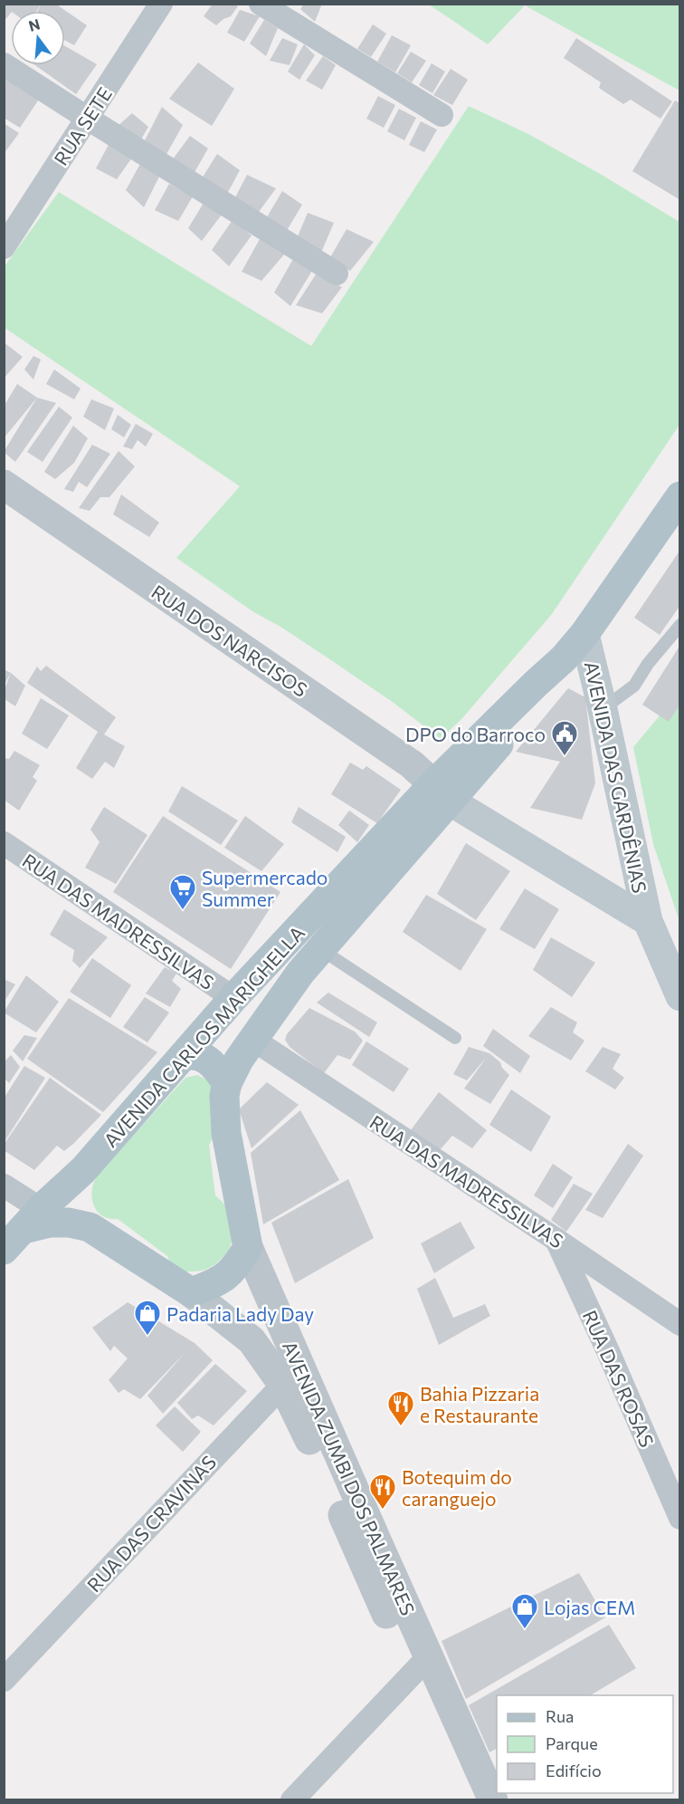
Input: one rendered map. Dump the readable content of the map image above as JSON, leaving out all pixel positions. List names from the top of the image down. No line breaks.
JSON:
{"streets":{"main road":["AVENIDA DAS GARDÊNIAS","AVENIDA CARLOS MARIGHELLA","AVENIDA ZUMBI DOS PALMARES"],"street":["RUA SETE","RUA DOS NARCISOS","RUA DAS MADRESSILVAS","RUA DAS ROSAS","RUA DAS CRAVINAS"]},"crossings":[["RUA DOS NARCISOS","AVENIDA DAS GARDÊNIAS"],["RUA DOS NARCISOS","AVENIDA CARLOS MARIGHELLA"],["AVENIDA DAS GARDÊNIAS","AVENIDA CARLOS MARIGHELLA"],["RUA DAS MADRESSILVAS","AVENIDA CARLOS MARIGHELLA"],["RUA DAS MADRESSILVAS","RUA DAS ROSAS"],["AVENIDA CARLOS MARIGHELLA","AVENIDA ZUMBI DOS PALMARES"],["AVENIDA ZUMBI DOS PALMARES","RUA DAS CRAVINAS"]],"places":{"public building":["DPO do Barroco"],"supermarket":["Supermercado Summer"],"shop":["Padaria Lady Day","Lojas CEM"],"restaurant":["Bahia Pizzaria e Restaurante","Botequim do caranguejo"]},"legend":["Rua","Parque","Edifício"],"north":"top"}
